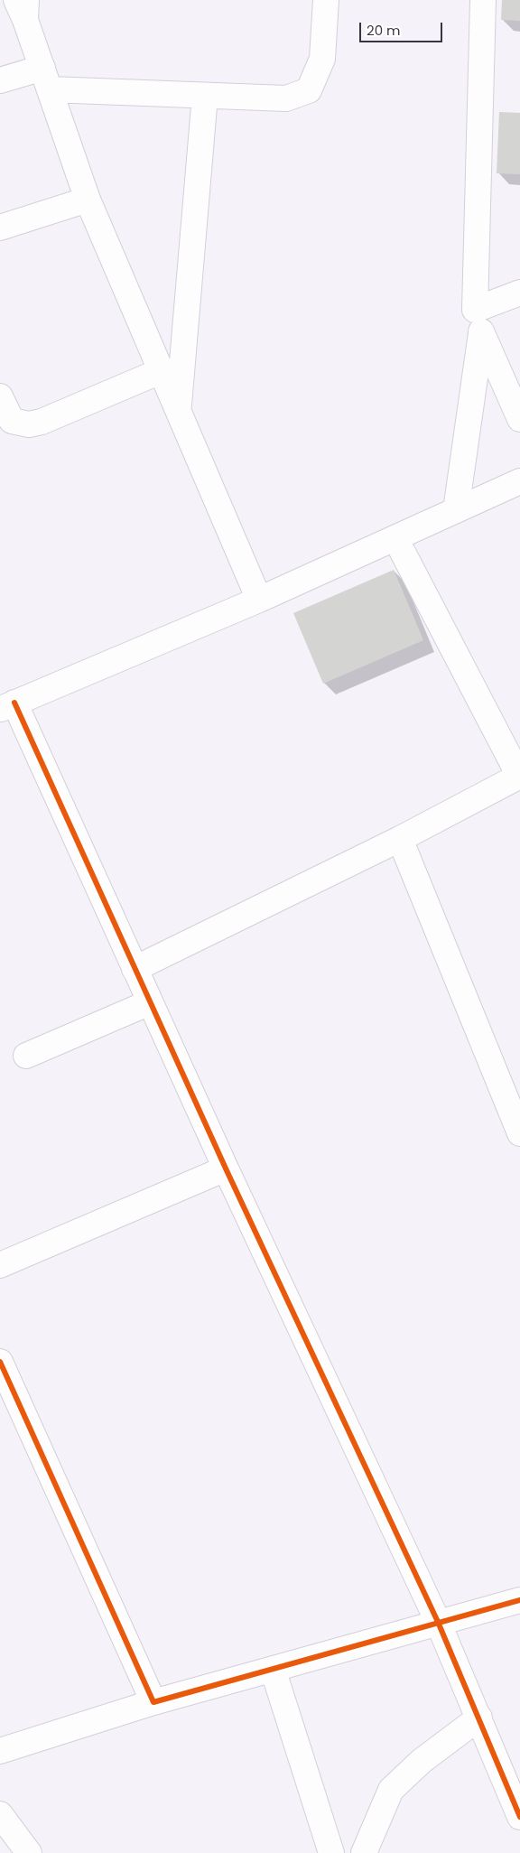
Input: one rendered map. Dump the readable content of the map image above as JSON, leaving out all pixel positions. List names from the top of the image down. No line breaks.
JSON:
{"scale_bar":"20 m"}
